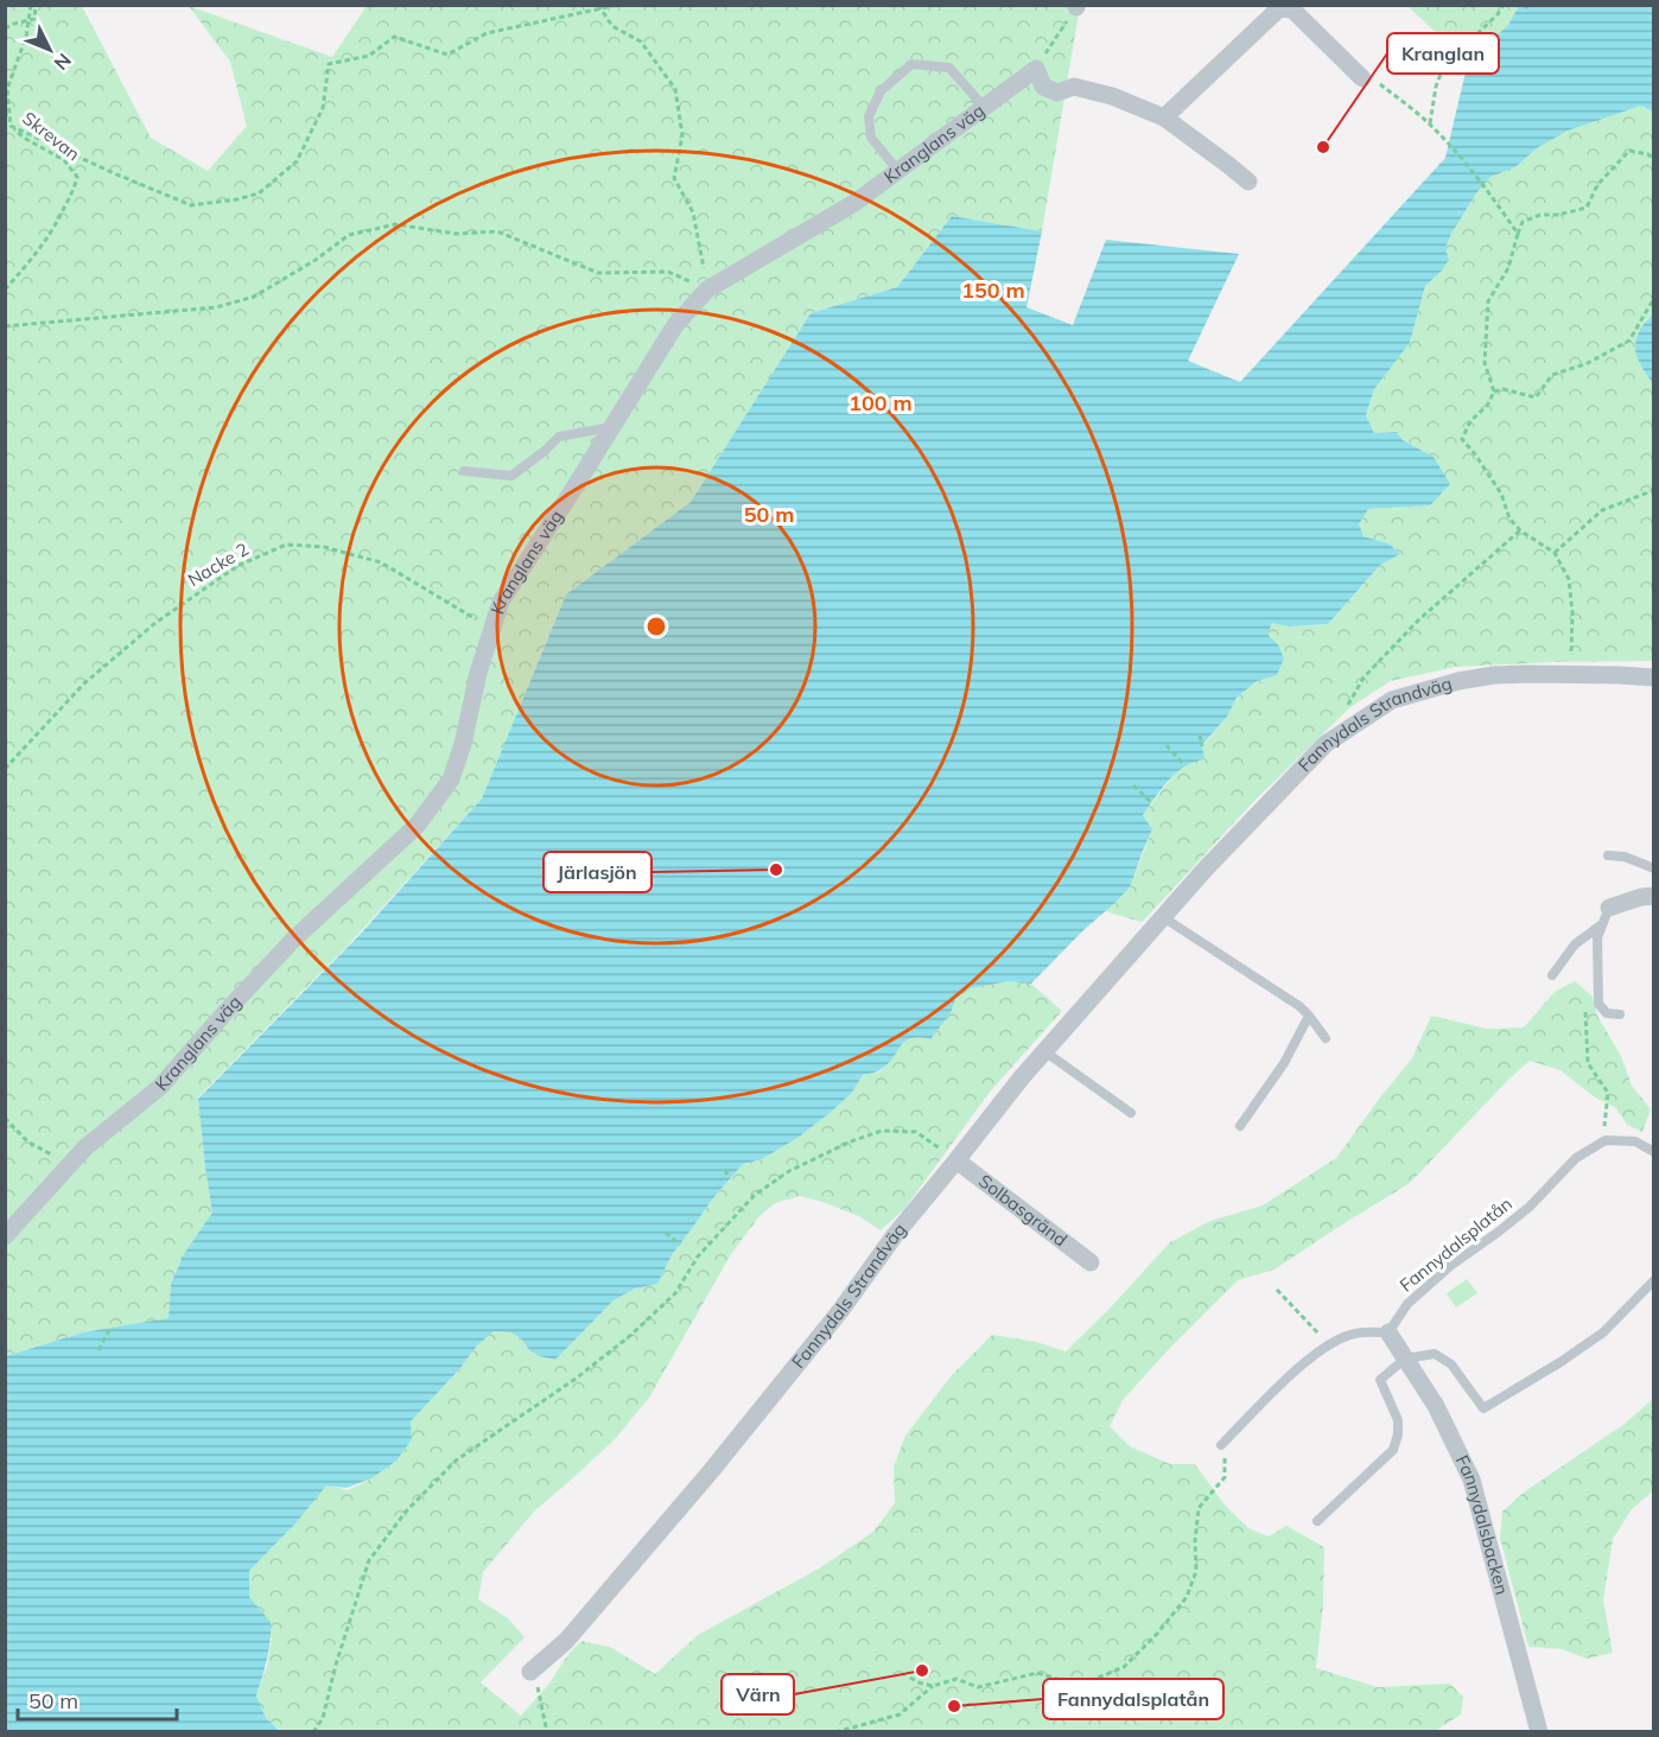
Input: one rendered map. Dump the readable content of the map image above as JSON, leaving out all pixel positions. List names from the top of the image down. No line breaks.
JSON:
{"streets":{"street":["Kranglans väg","Fannydals Strandväg","Solbasgränd","Fannydalsbacken"],"lane":["Fannydalsplatån"],"path":["Skrevan","Nacke 2"]},"crossings":[["Kranglans väg","Nacke 2"],["Fannydals Strandväg","Solbasgränd"],["Fannydalsplatån","Fannydalsbacken"]],"places":["Kranglan","Järlasjön","Värn","Fannydalsplatån"],"scale_bar":"50 m","north":"bottom right","rings":["150 m","100 m","50 m"]}
